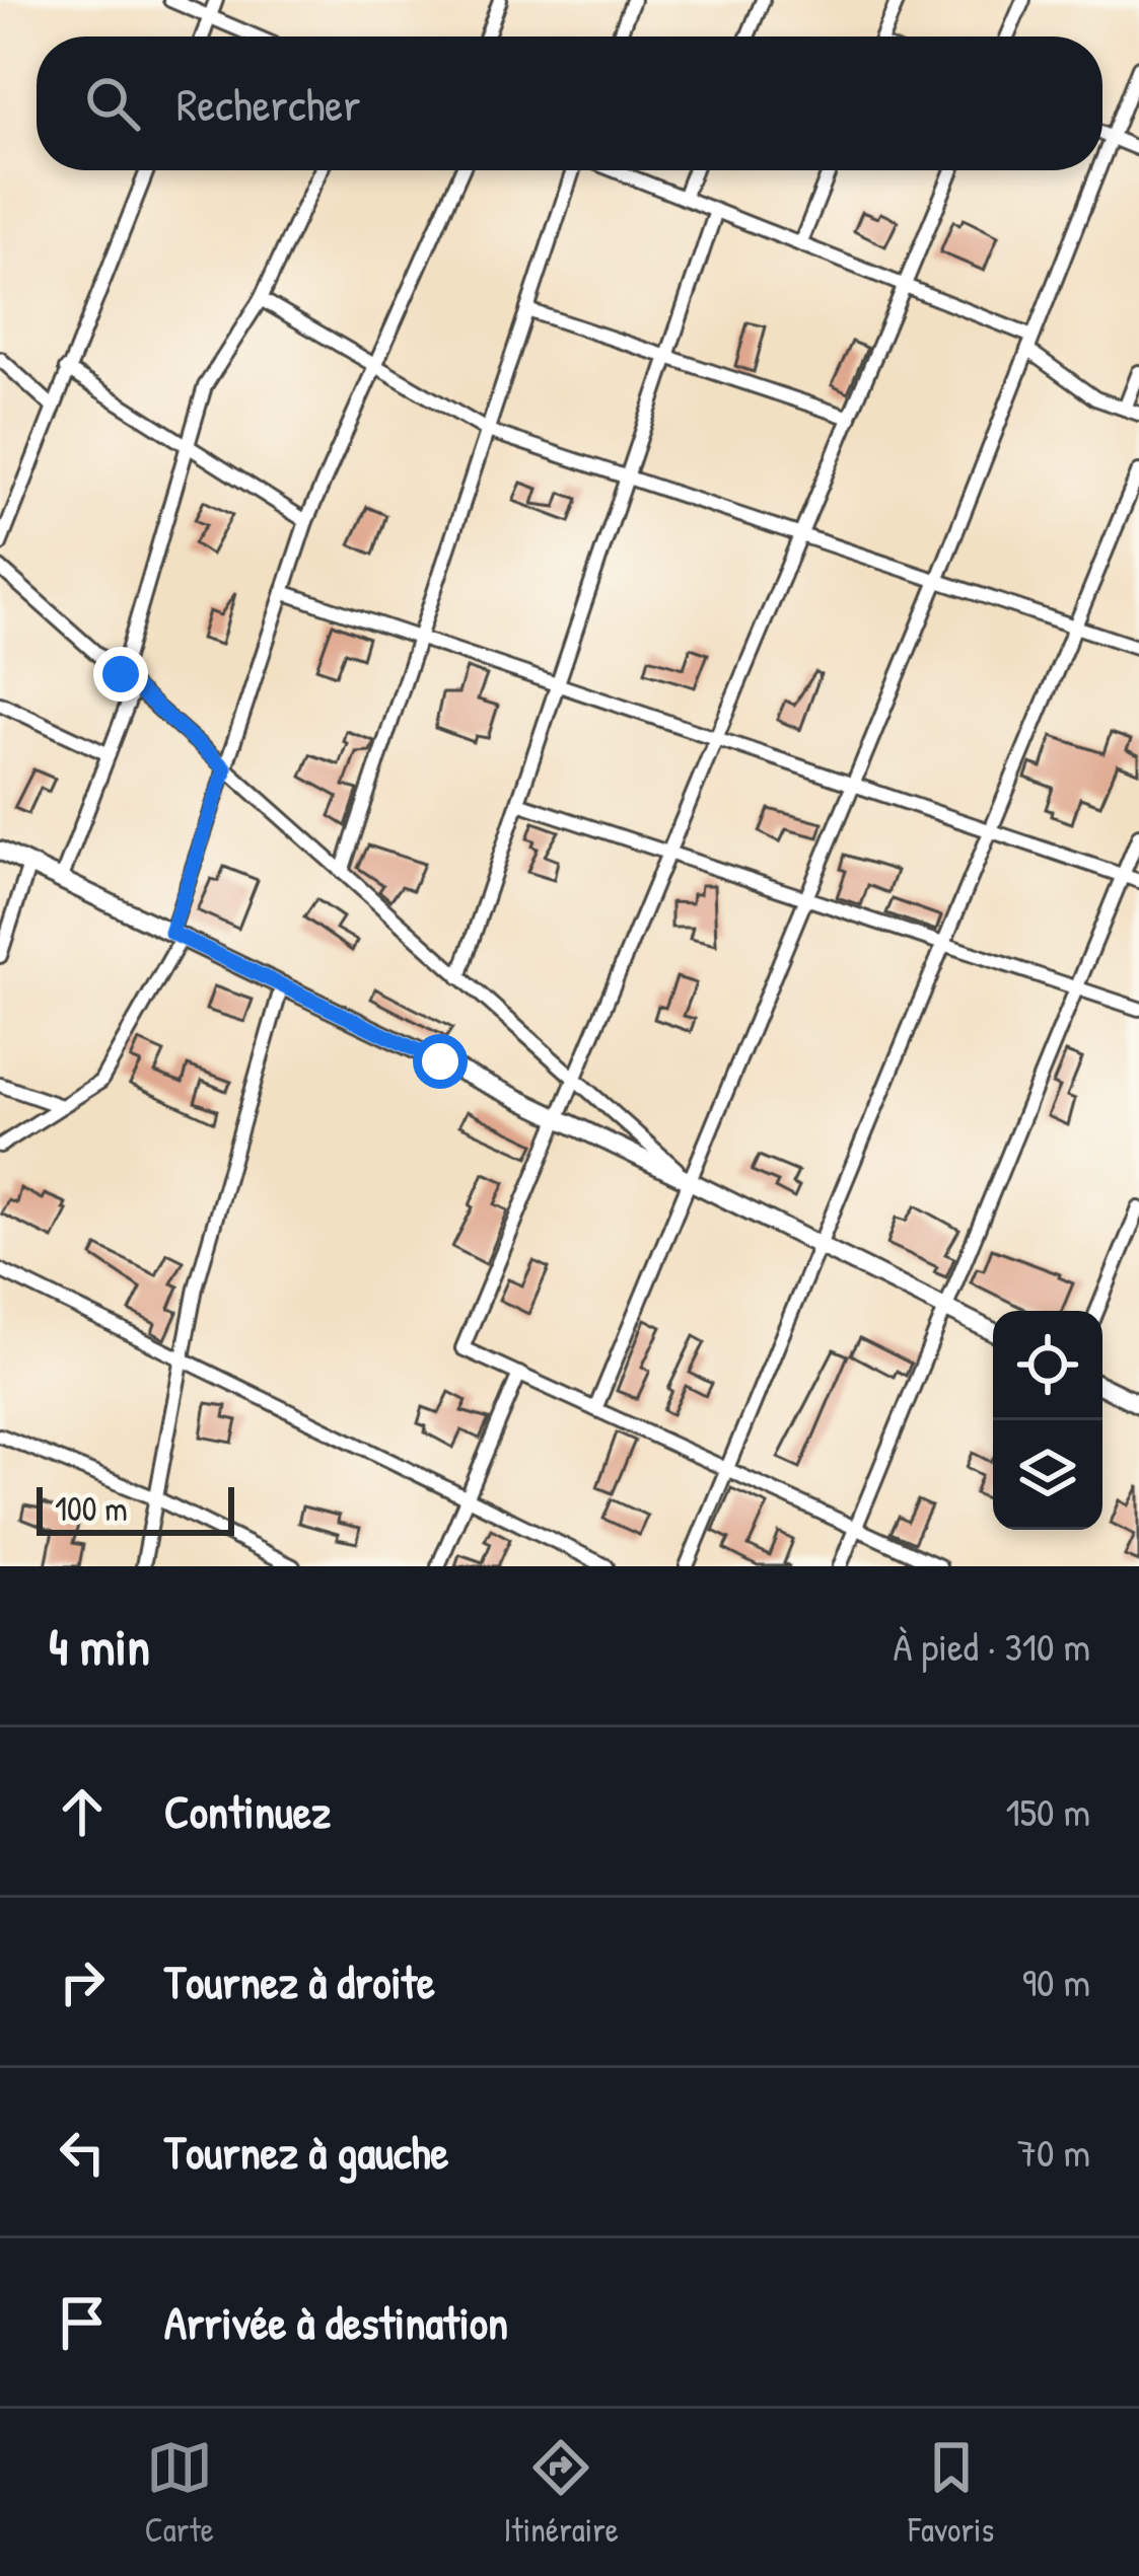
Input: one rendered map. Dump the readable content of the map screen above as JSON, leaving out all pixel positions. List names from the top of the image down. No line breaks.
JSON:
{"scale_bar":"100 m","page":{"search":"Rechercher","scale":"100 m","heading":["4 min","À pied · 310 m"],"list":[["Continuez","150 m"],["Tournez à droite","90 m"],["Tournez à gauche","70 m"],"Arrivée à destination"],"nav":["Carte","Itinéraire","Favoris"]}}
